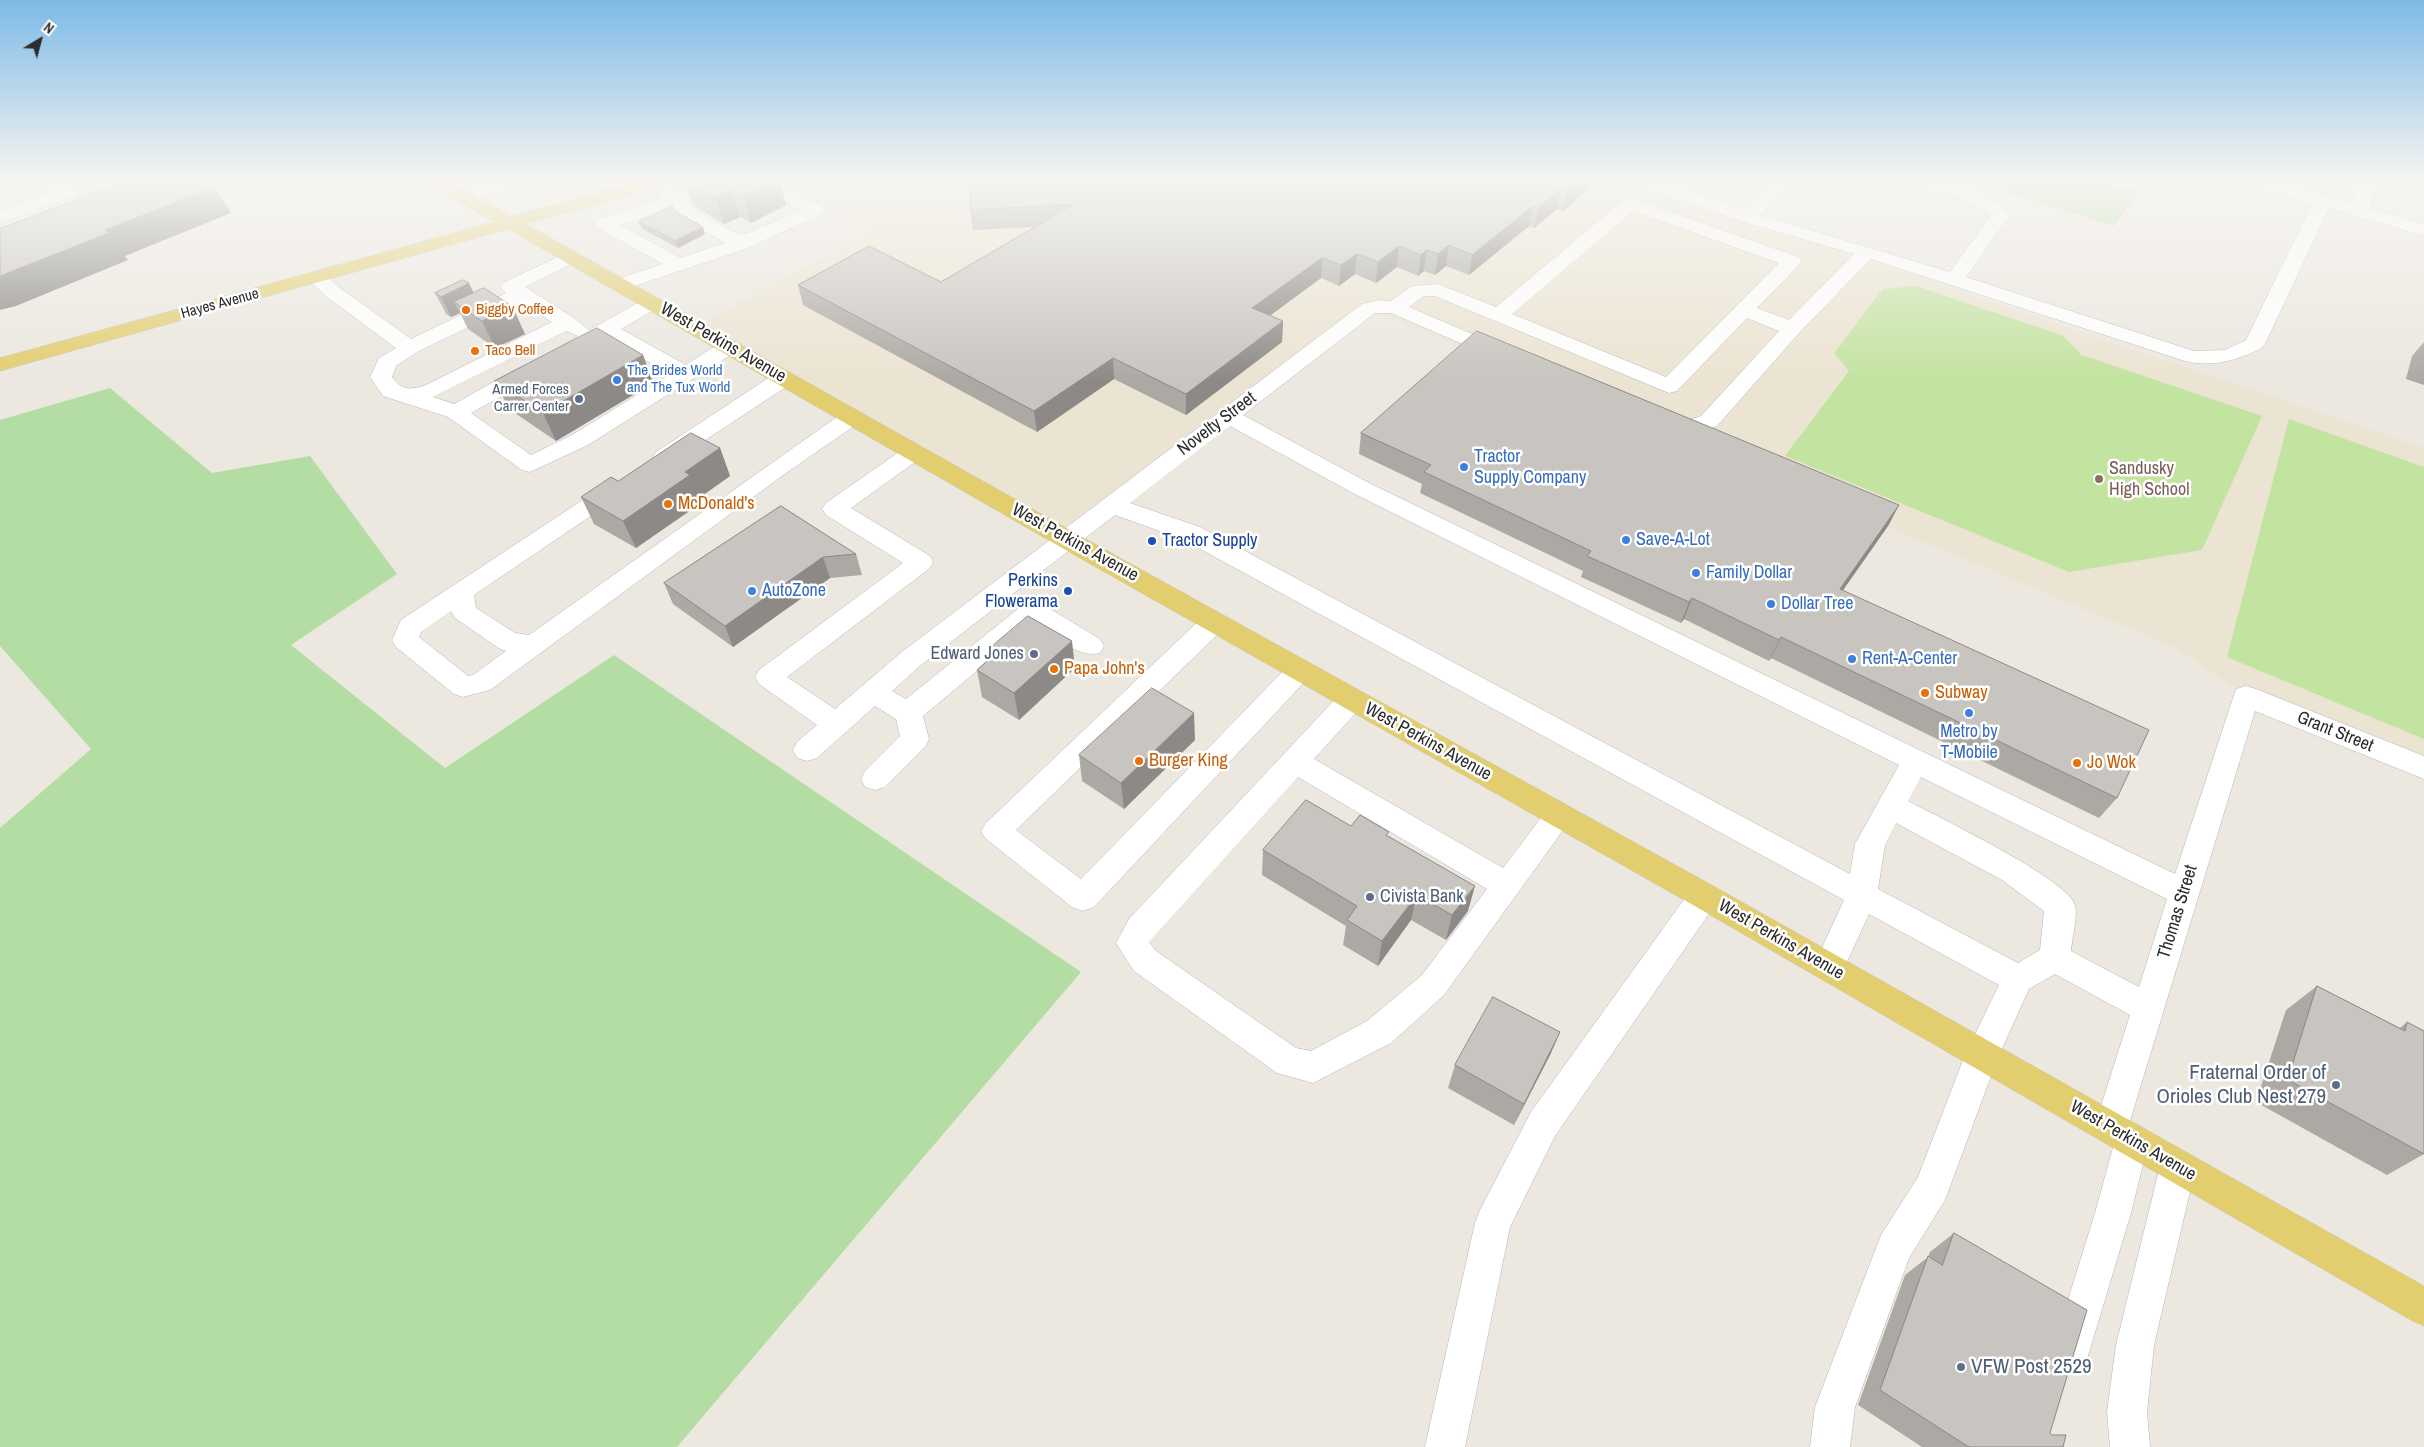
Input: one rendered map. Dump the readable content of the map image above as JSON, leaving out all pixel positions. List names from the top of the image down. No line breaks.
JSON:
{"streets":{"main road":["Hayes Avenue","West Perkins Avenue"],"street":["Novelty Street","Grant Street","Thomas Street"]},"crossings":[["West Perkins Avenue","Novelty Street"],["West Perkins Avenue","Thomas Street"],["Grant Street","Thomas Street"]],"places":["Biggby Coffee","Taco Bell","The Brides World and The Tux World","Armed Forces Carrer Center","Tractor Supply Company","Sandusky High School","McDonald's","Save-A-Lot","Tractor Supply","Family Dollar","AutoZone","Perkins Flowerama","Dollar Tree","Edward Jones","Rent-A-Center","Papa John's","Subway","Metro by T-Mobile","Burger King","Jo Wok","Civista Bank","Fraternal Order of Orioles Club Nest 279","VFW Post 2529"],"north":"top right"}
